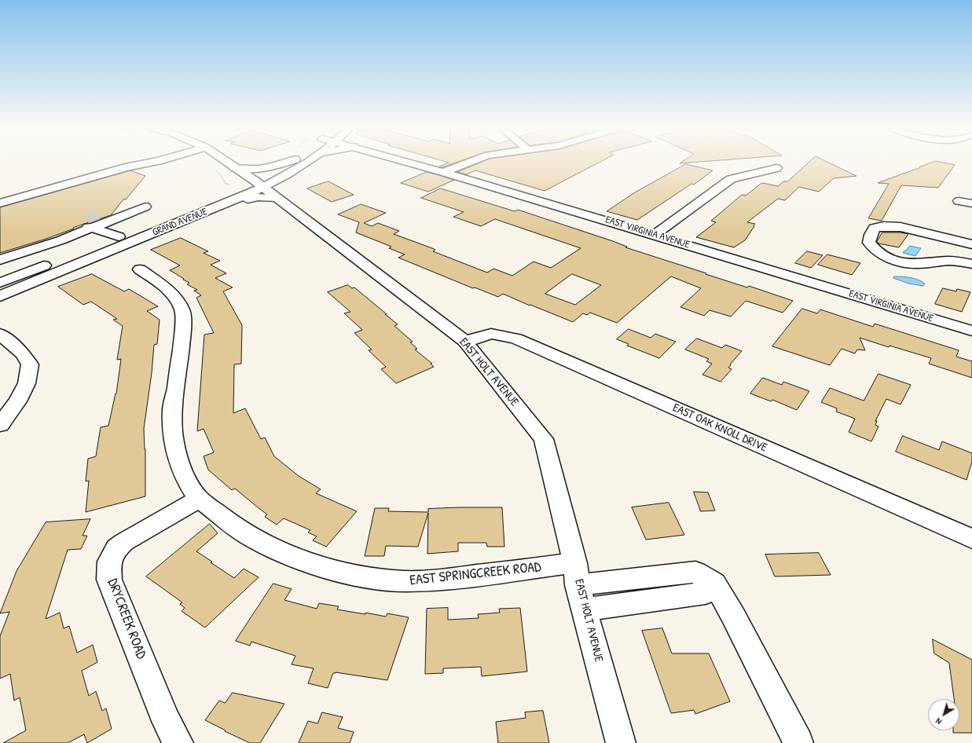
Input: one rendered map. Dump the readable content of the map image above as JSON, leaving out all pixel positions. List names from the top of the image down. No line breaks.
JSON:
{"streets":{"main road":["GRAND AVENUE","EAST VIRGINIA AVENUE","EAST HOLT AVENUE","EAST OAK KNOLL DRIVE","EAST SPRINGCREEK ROAD","DRYCREEK ROAD"]},"crossings":[["GRAND AVENUE","EAST HOLT AVENUE"],["EAST HOLT AVENUE","EAST OAK KNOLL DRIVE"],["EAST HOLT AVENUE","EAST SPRINGCREEK ROAD"],["EAST SPRINGCREEK ROAD","DRYCREEK ROAD"]],"north":"bottom left"}
